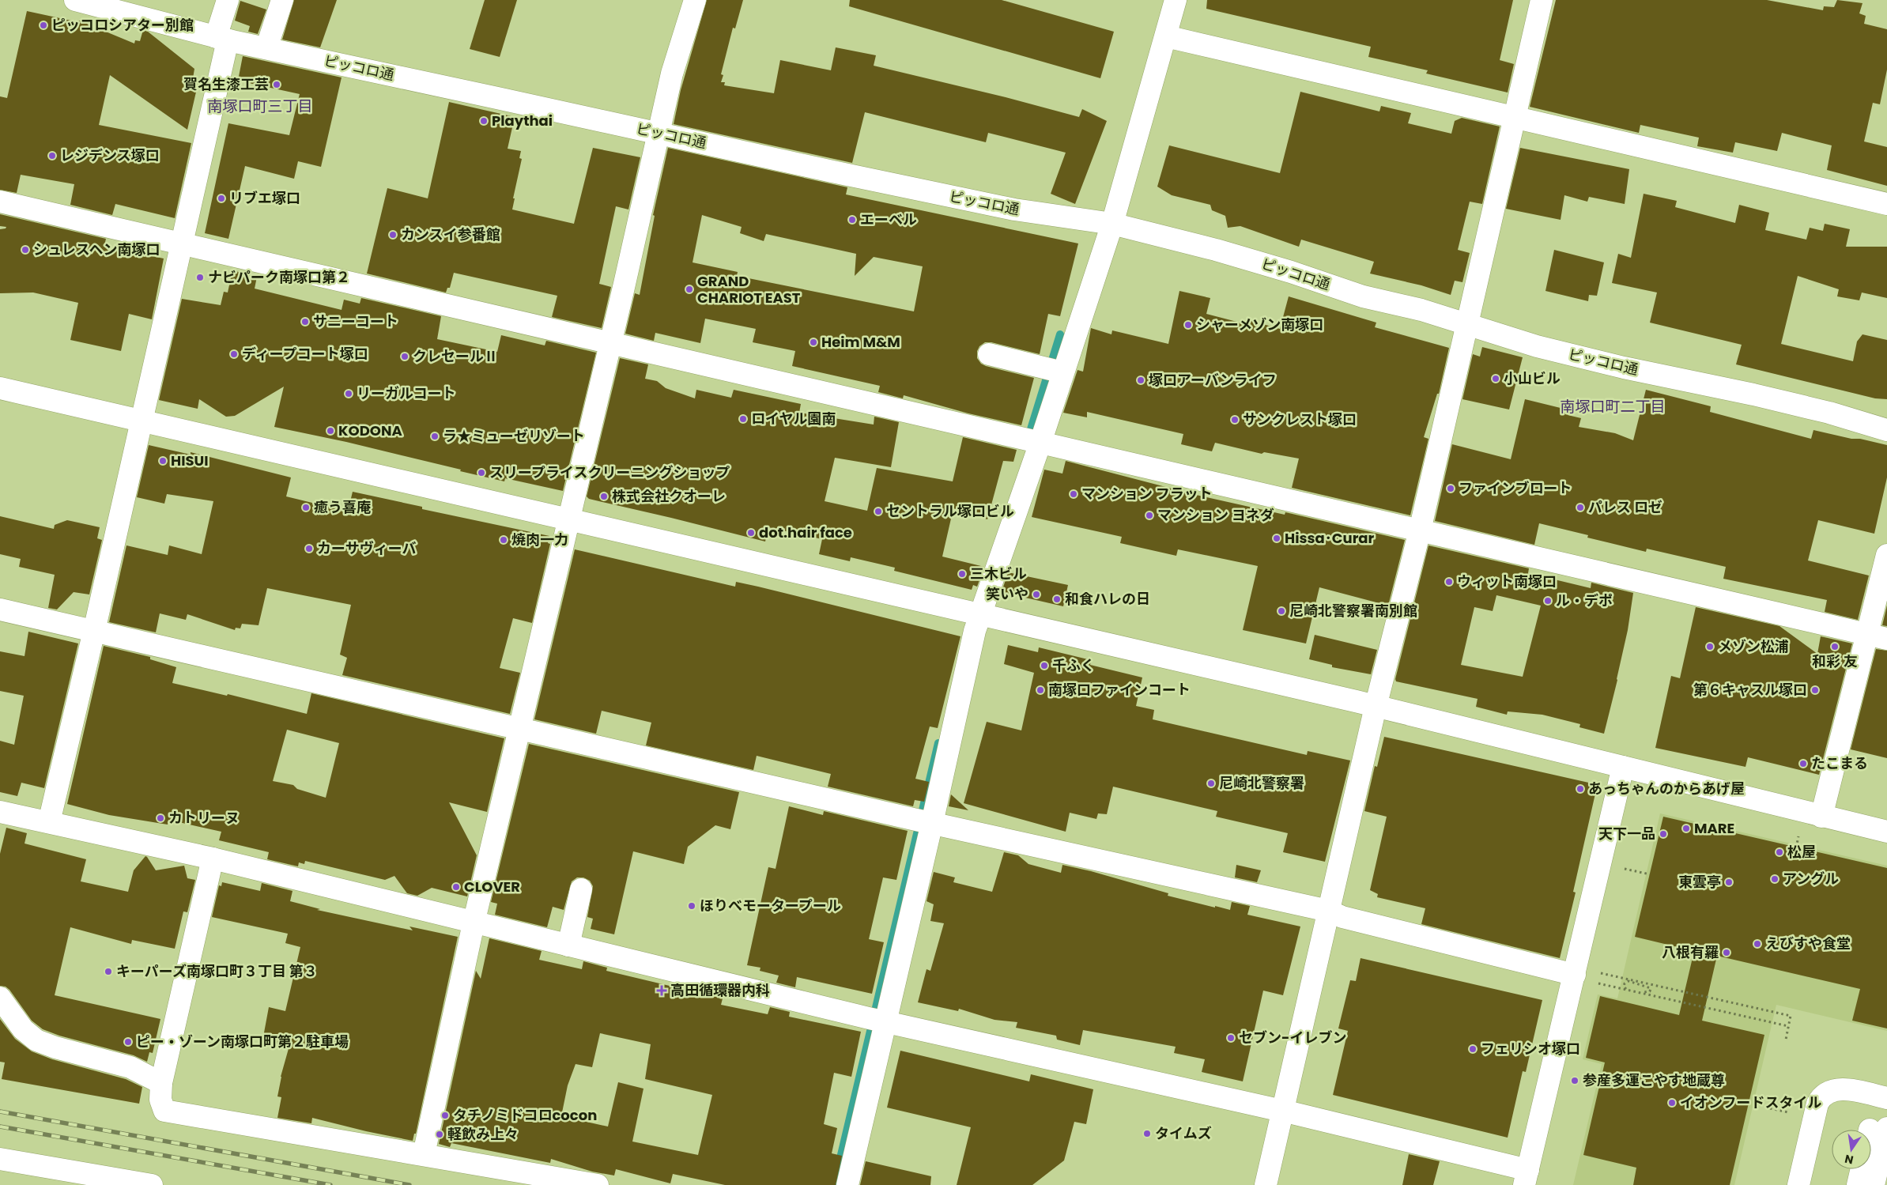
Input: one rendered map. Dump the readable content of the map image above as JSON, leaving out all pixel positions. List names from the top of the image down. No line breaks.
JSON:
{"streets":{"street":["ピッコロ通"]},"districts":["南塚口町三丁目","南塚口町二丁目"],"places":{"other":["ピッコロシアター別館","賀名生漆工芸","Playthai","レジデンス塚口","リブエ塚口","エーベル","カンスイ参番館","シュレスヘン南塚口","ナビパーク南塚口第２","GRAND CHARIOT EAST","サニーコート","シャーメゾン南塚口","Heim M&M","ディープコート塚口","クレセールⅡ","小山ビル","塚口アーバンライフ","リーガルコート","ロイヤル園南","サンクレスト塚口","KODONA","ラ★ミューゼリゾート","HISUI","スリープライスクリーニングショップ","ファインブロート","マンション フラット","株式会社クオーレ","癒う喜庵","パレス ロゼ","セントラル塚口ビル","マンション ヨネダ","dot.hair face","Hissa･Curar","焼肉一力","カーサヴィーバ","三木ビル","ウィット南塚口","笑いや","和食ハレの日","ル・デポ","尼崎北警察署南別館","メゾン松浦","和彩 友","千ふく","南塚口ファインコート","第６キャスル塚口","たこまる","尼崎北警察署","あっちゃんのからあげ屋","カトリーヌ","MARE","天下一品","松屋","アングル","東雲亭","CLOVER","ほりべモータープール","えびすや食堂","八根有羅","キーパーズ南塚口町３丁目 第３","セブン-イレブン","ピー・ゾーン南塚口町第２駐車場","フェリシオ塚口","参産多運こやす地蔵尊","イオンフードスタイル","タチノミドコロcocon","タイムズ","軽飲み上々"],"health":["高田循環器内科"]},"north":"bottom"}
